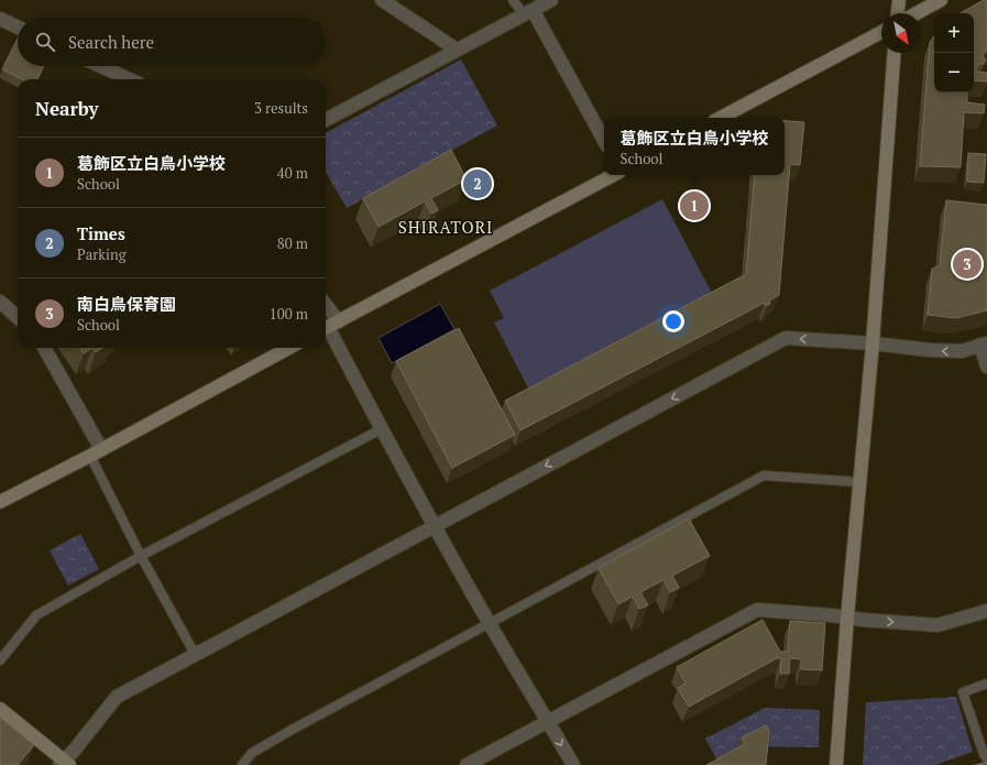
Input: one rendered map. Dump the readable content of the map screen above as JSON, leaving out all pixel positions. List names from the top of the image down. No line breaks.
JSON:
{"districts":["SHIRATORI"],"north":"bottom right","page":{"map_buttons":["+","−"],"search":"Search here","heading":["Nearby","3 results"],"popup":["葛飾区立白鳥小学校","School"],"list":[{"mark":"1","name":"葛飾区立白鳥小学校","note":"School","value":"40 m"},{"mark":"2","name":"Times","note":"Parking","value":"80 m"},{"mark":"3","name":"南白鳥保育園","note":"School","value":"100 m"}],"pins":["2","1","3"]}}
